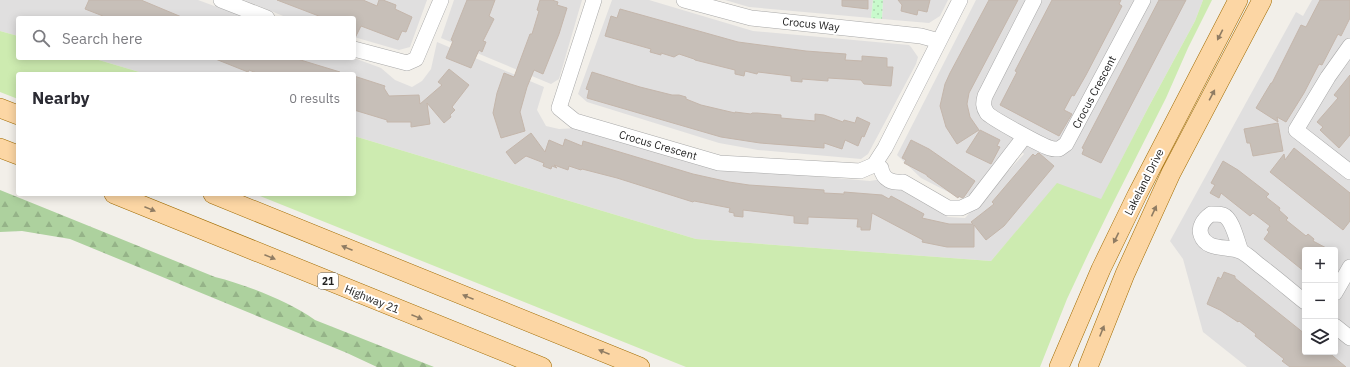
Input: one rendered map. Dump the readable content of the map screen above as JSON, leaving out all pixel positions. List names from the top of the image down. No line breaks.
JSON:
{"streets":{"main road":["Lakeland Drive","21","Highway 21"],"street":["Crocus Way","Crocus Crescent"]},"page":{"search":"Search here","heading":["Nearby","0 results"],"map_buttons":["+","−"]}}
